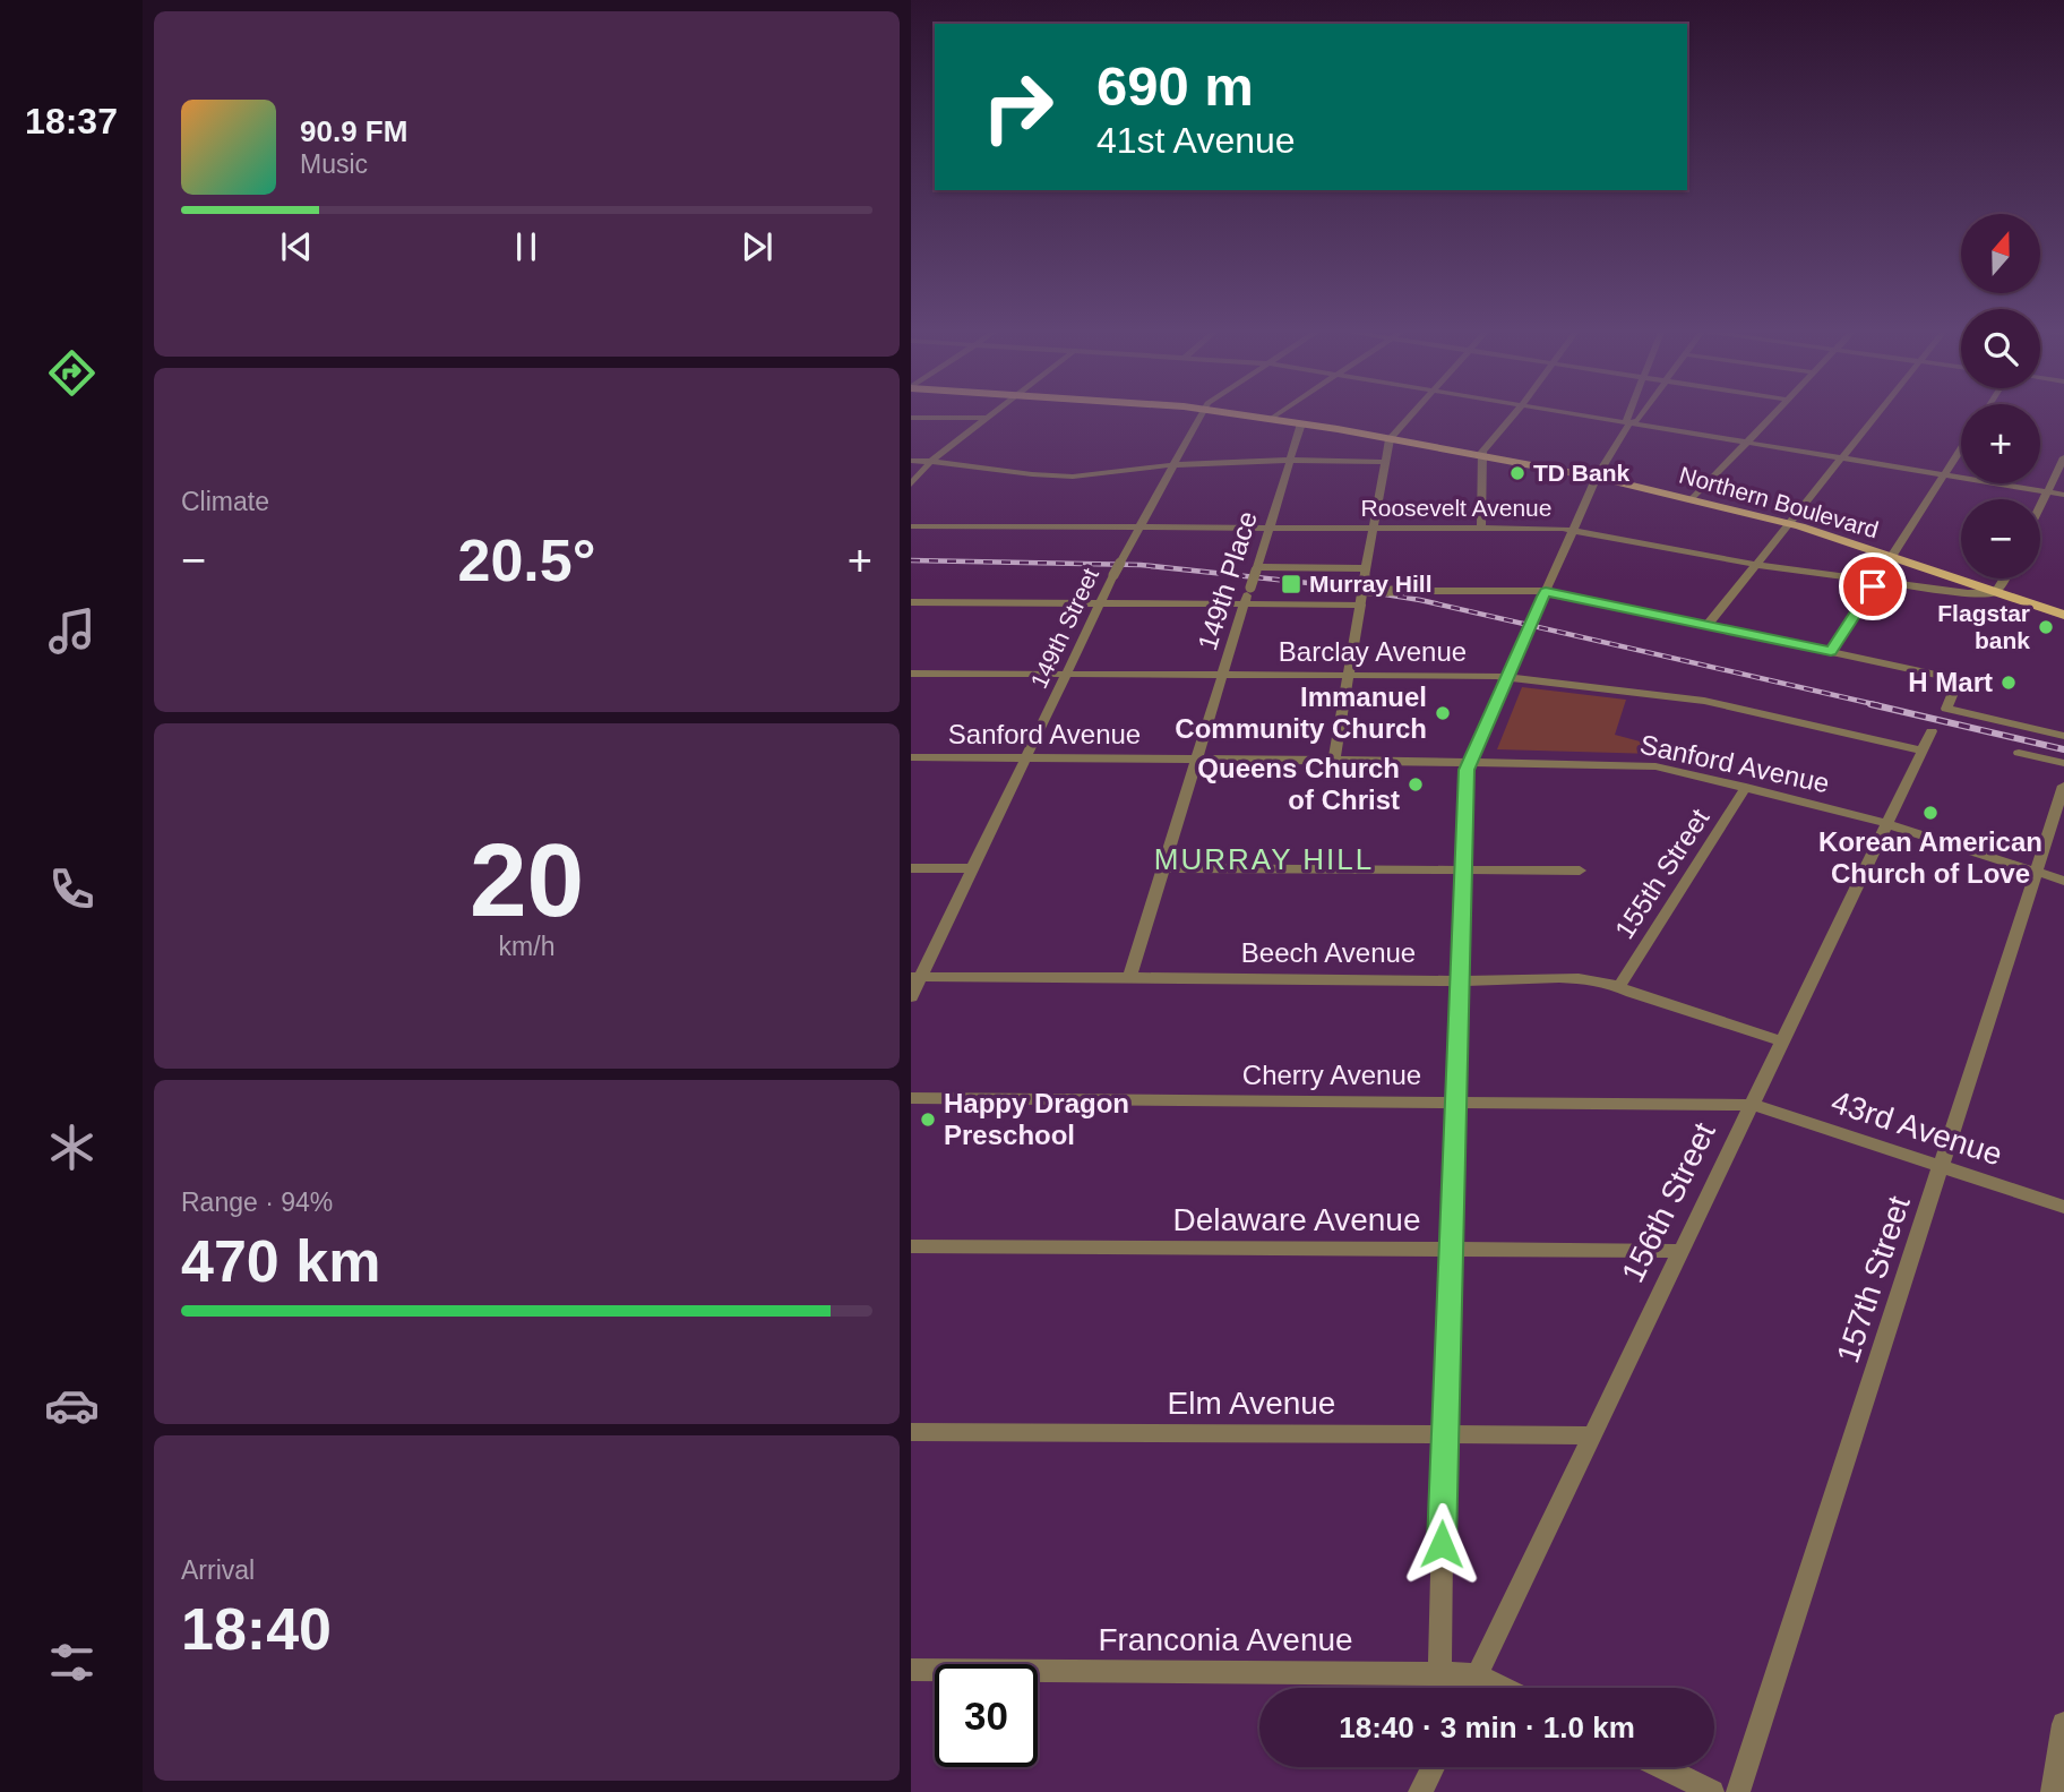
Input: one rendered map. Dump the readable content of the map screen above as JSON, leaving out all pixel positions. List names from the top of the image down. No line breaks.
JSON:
{"streets":{"main road":["Northern Boulevard"],"street":["Roosevelt Avenue","149th Place","149th Street","Barclay Avenue","Sanford Avenue","155th Street","Beech Avenue","Cherry Avenue","43rd Avenue","156th Street","Delaware Avenue","157th Street","Elm Avenue","Franconia Avenue"]},"crossings":[["Northern Boulevard","Roosevelt Avenue"],["Northern Boulevard","149th Place"],["Roosevelt Avenue","149th Place"],["Roosevelt Avenue","149th Street"],["149th Place","Barclay Avenue"],["149th Place","Sanford Avenue"],["149th Place","Beech Avenue"],["149th Street","Barclay Avenue"],["149th Street","Sanford Avenue"],["149th Street","Beech Avenue"],["Barclay Avenue","156th Street"],["Sanford Avenue","155th Street"],["Sanford Avenue","156th Street"],["Sanford Avenue","157th Street"],["155th Street","Beech Avenue"],["Beech Avenue","156th Street"],["Cherry Avenue","43rd Avenue"],["Cherry Avenue","156th Street"],["43rd Avenue","156th Street"],["43rd Avenue","157th Street"],["156th Street","Delaware Avenue"],["156th Street","Elm Avenue"],["156th Street","Franconia Avenue"]],"districts":["MURRAY HILL"],"places":{"other":["TD Bank","Flagstar bank","H Mart","Immanuel Community Church","Queens Church of Christ","Korean American Church of Love","Happy Dragon Preschool"],"transit":["Murray Hill"]},"north":"top","page":{"tabs":"18:37","turn":["690 m","41st Avenue"],"song":["90.9 FM","Music"],"map_buttons":["+","−"],"tile":["Climate",["20","km/h"],["Range · 94%","470 km"],["Arrival","18:40"]],"heat":["−","20.5°","+"],"limit":"30","trip":"18:40 · 3 min · 1.0 km"}}
